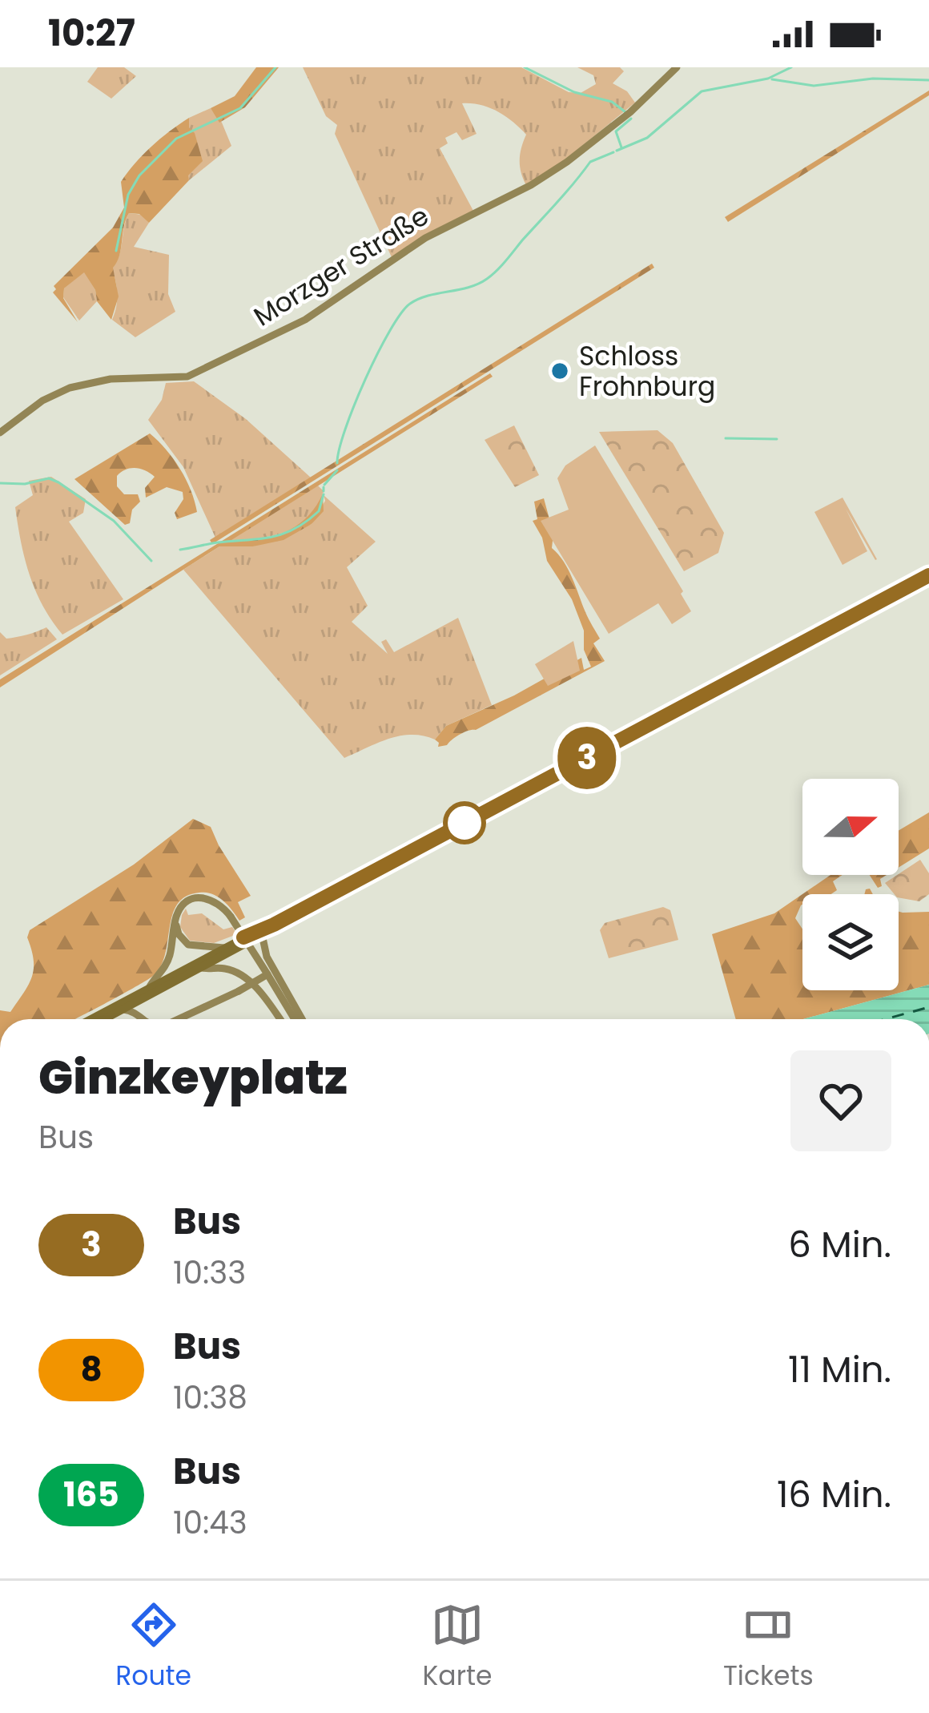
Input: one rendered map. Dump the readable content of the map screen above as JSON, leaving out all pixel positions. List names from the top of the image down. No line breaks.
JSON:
{"streets":{"street":["Morzger Straße"]},"places":["Schloss Frohnburg"],"lines":["bus line 3"],"north":"right","page":{"status":"10:27","on_map":"3","heading":["Ginzkeyplatz","Bus"],"list":[{"mark":"3","name":"Bus","note":"10:33","value":"6 Min."},{"mark":"8","name":"Bus","note":"10:38","value":"11 Min."},{"mark":"165","name":"Bus","note":"10:43","value":"16 Min."}],"tabs":["Route","Karte","Tickets"]}}
